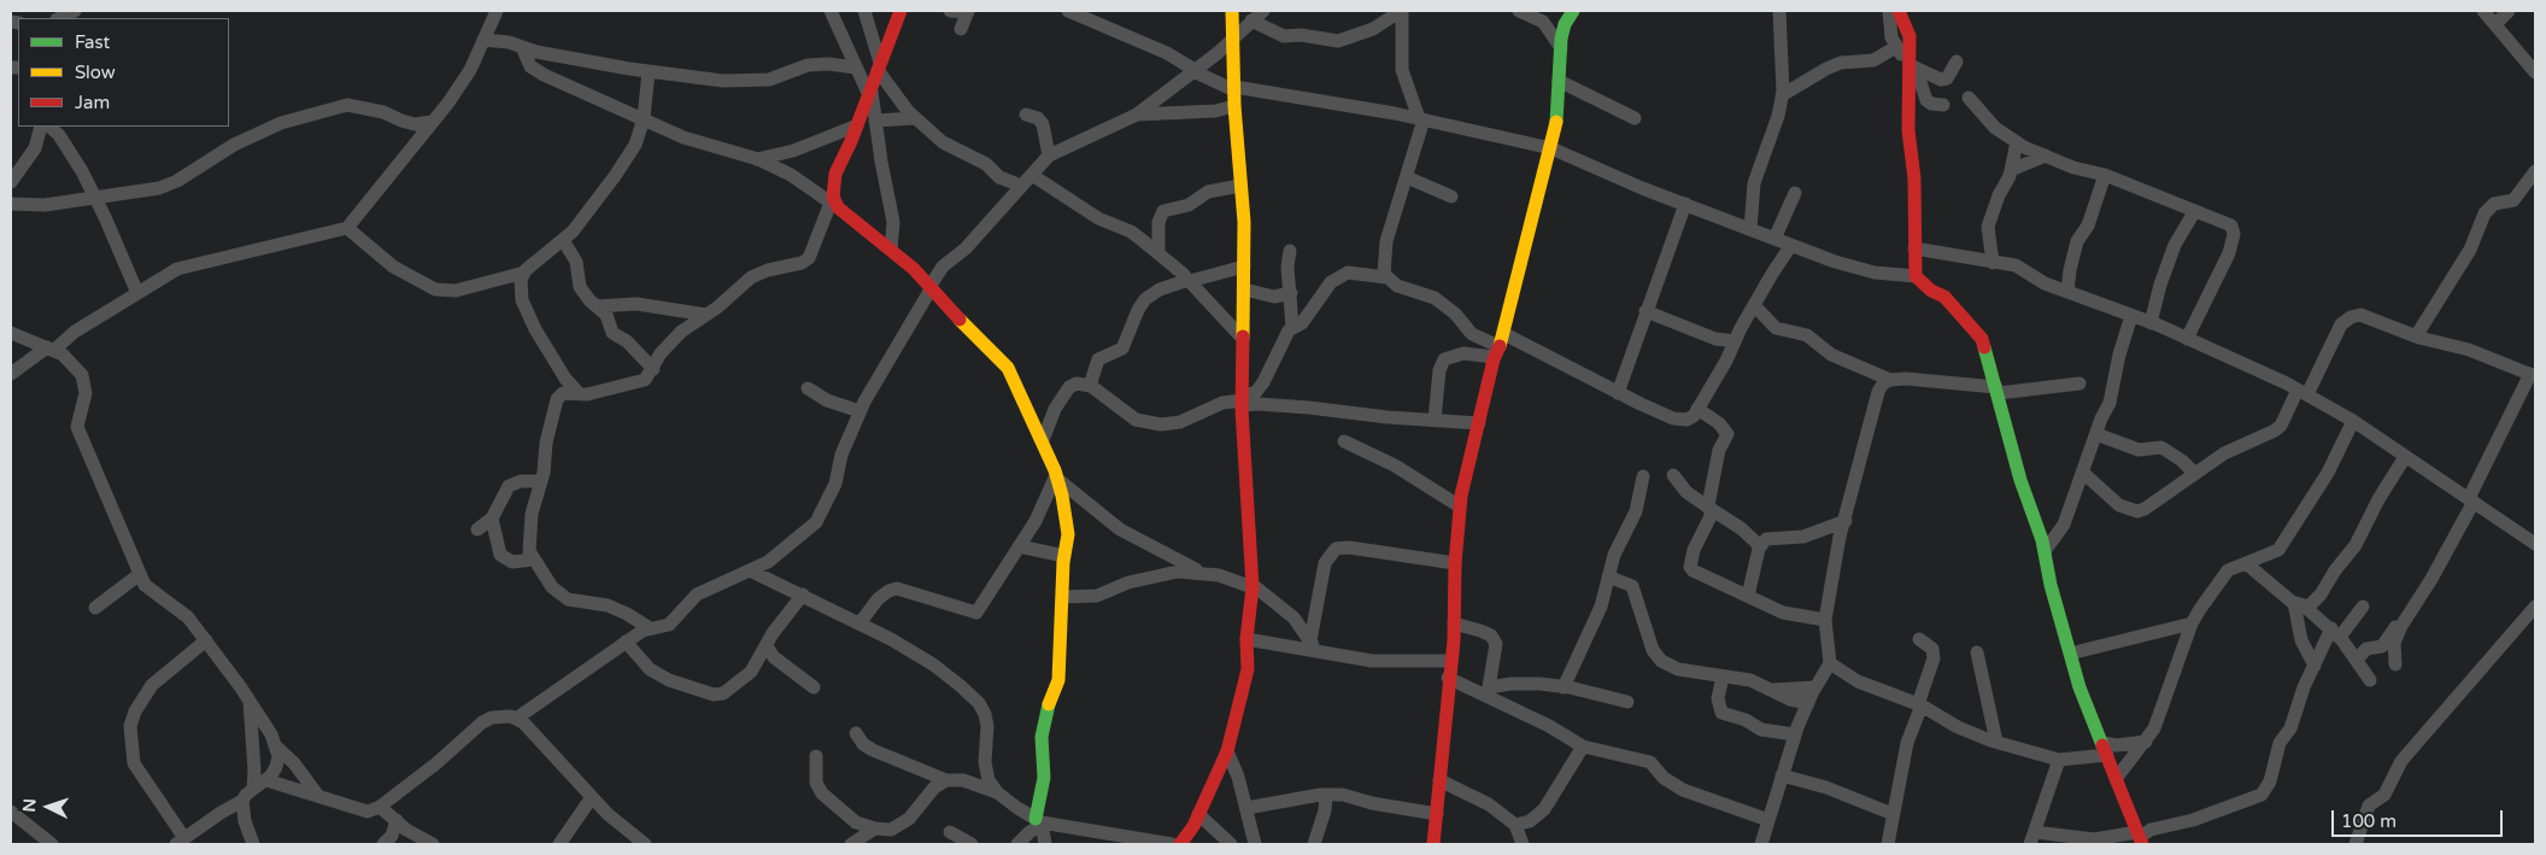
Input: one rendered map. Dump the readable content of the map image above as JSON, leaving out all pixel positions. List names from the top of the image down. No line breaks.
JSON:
{"legend":["Fast","Slow","Jam"],"scale_bar":"100 m","north":"left"}
